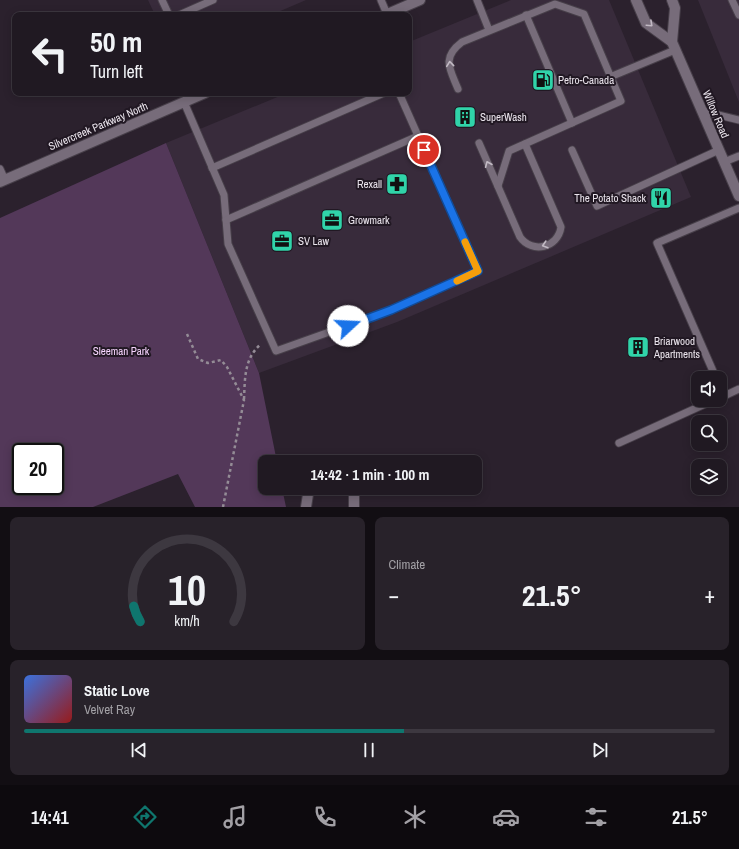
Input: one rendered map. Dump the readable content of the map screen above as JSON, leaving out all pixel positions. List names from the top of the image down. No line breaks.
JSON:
{"streets":{"main road":["Willow Road","Silvercreek Parkway North"]},"parks":["Sleeman Park"],"places":{"fuel station":["Petro-Canada"],"building":["SuperWash","Briarwood Apartments"],"pharmacy":["Rexall"],"restaurant":["The Potato Shack"],"office":["Growmark","SV Law"]},"page":{"turn":["50 m","Turn left"],"limit":"20","trip":"14:42 · 1 min · 100 m","tile":"Climate","heat":["−","21.5°","+"],"song":["Static Love","Velvet Ray"],"tabs":["14:41","21.5°"],"gauge":["10","km/h"]}}
